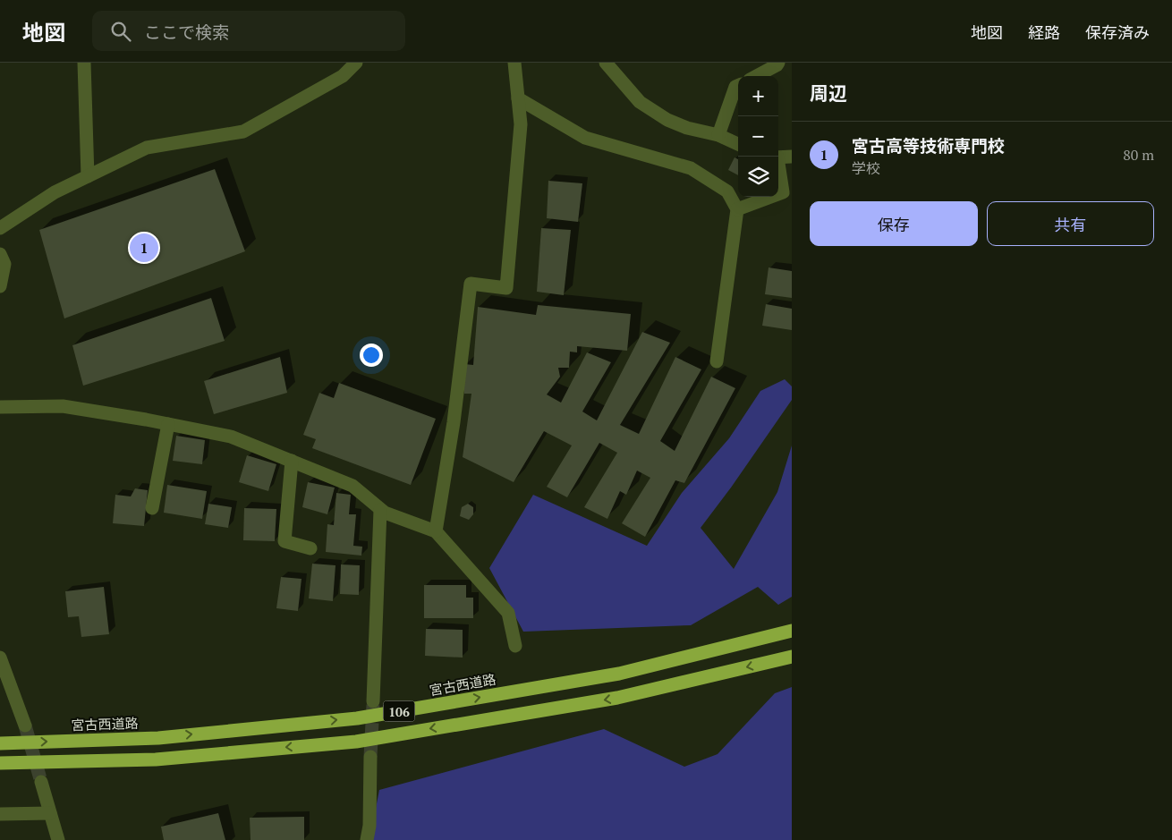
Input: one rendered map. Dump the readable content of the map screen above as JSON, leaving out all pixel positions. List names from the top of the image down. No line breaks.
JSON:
{"streets":{"highway":["宮古西道路","106"]},"page":{"header":"地図","search":"ここで検索","nav":["地図","経路","保存済み"],"heading":"周辺","map_buttons":["+","−"],"list":[{"mark":"1","name":"宮古高等技術専門校","note":"学校","value":"80 m"}],"buttons":["保存","共有"],"pins":"1"}}
